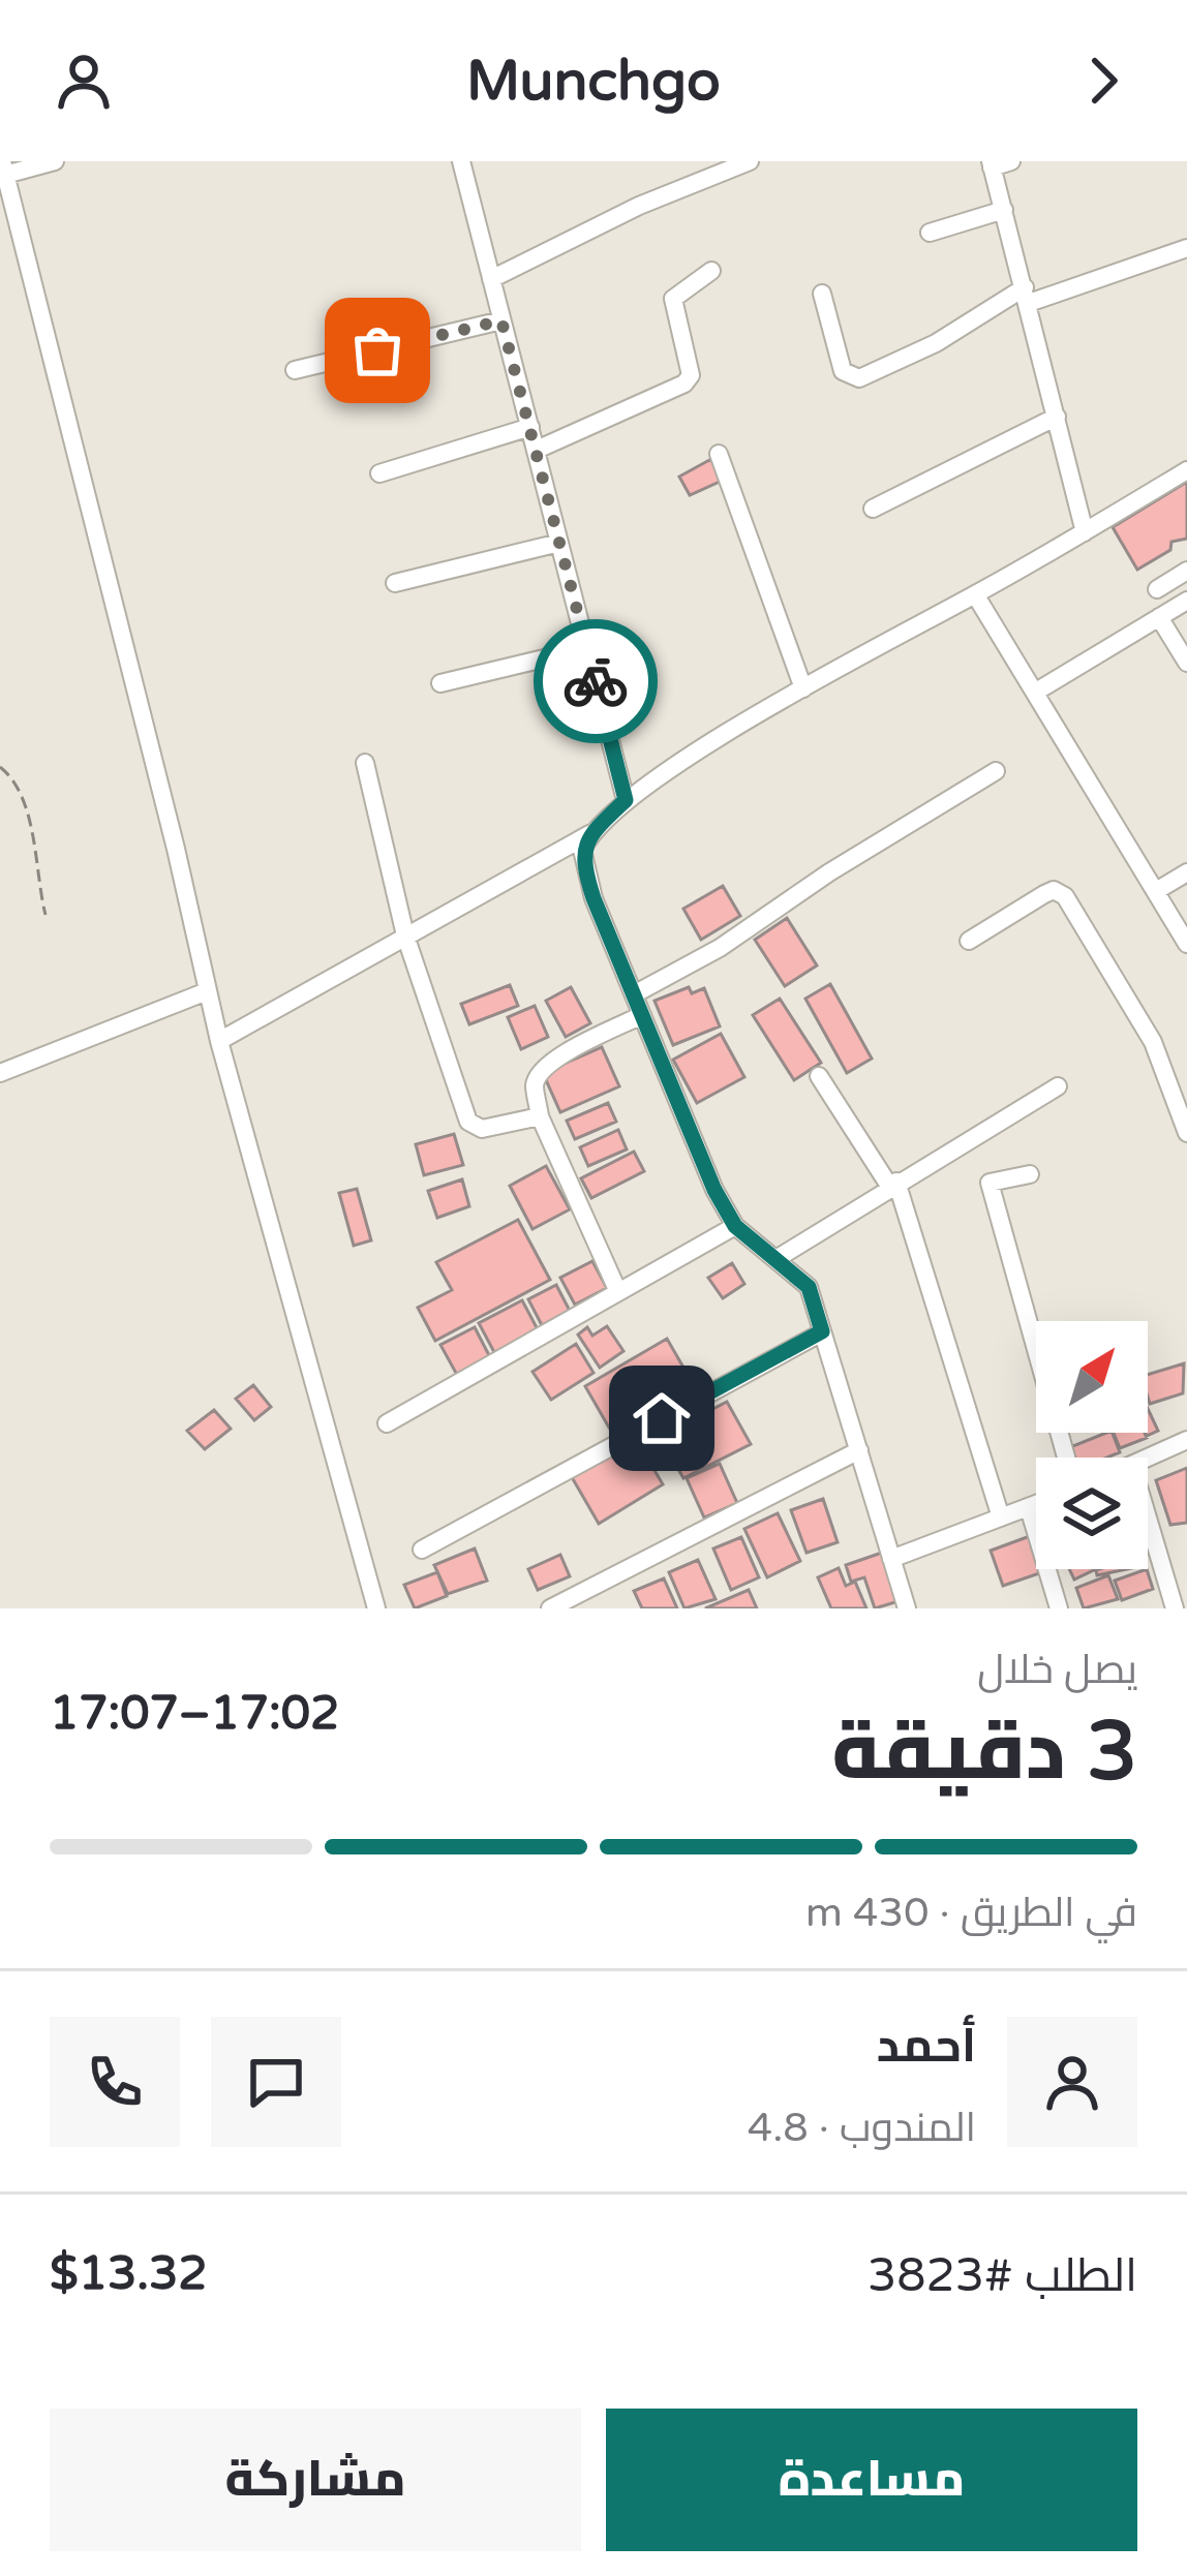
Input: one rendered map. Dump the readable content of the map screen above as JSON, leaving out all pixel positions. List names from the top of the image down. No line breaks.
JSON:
{"north":"top right","page":{"header":"Munchgo","heading":["3 دقيقة","يصل خلال","17:02–17:07"],"panel":["أحمد","المندوب · 4.8","الطلب #3823","$13.32"],"bar":"في الطريق · 430 m","buttons":["مساعدة","مشاركة"]}}
